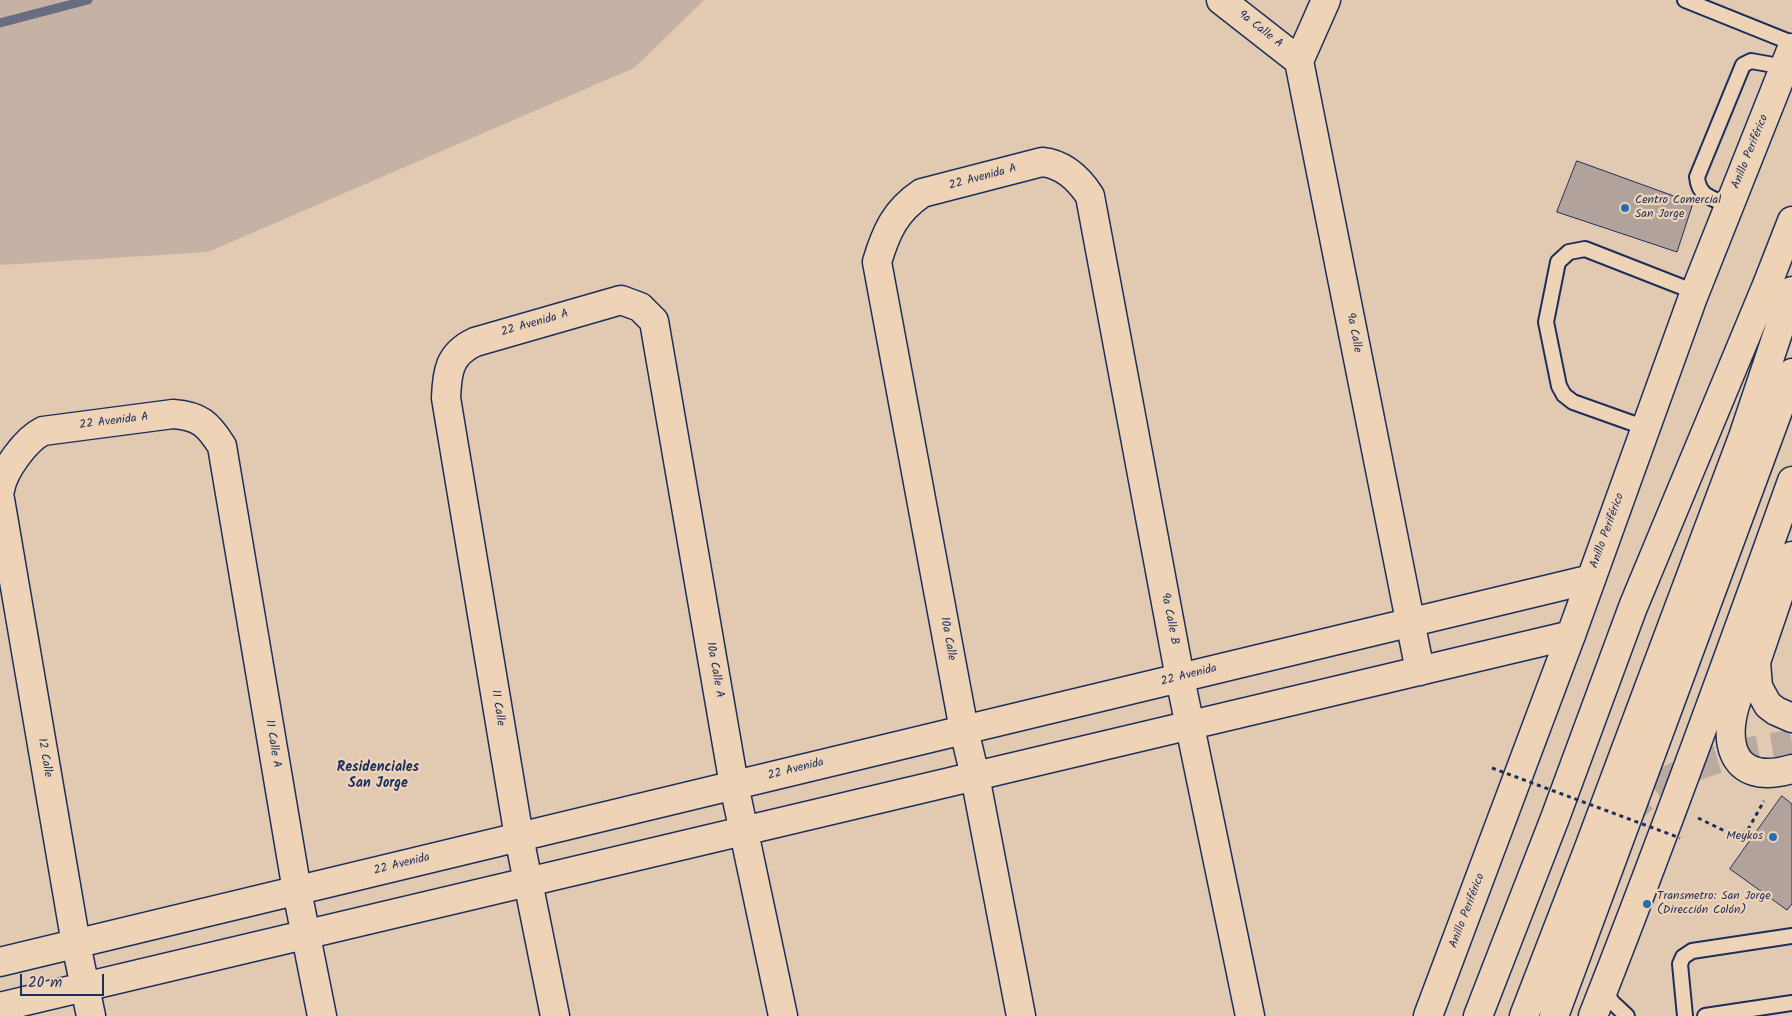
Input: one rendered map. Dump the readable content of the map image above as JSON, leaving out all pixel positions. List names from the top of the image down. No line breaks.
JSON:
{"streets":{"main road":["9a Calle A","Anillo Periférico","22 Avenida A","9a Calle","9a Calle B","10a Calle","10a Calle A","22 Avenida","11 Calle","11 Calle A","12 Calle"]},"crossings":[["9a Calle A","9a Calle"],["Anillo Periférico","22 Avenida"],["22 Avenida A","9a Calle B"],["22 Avenida A","10a Calle"],["22 Avenida A","10a Calle A"],["22 Avenida A","11 Calle"],["22 Avenida A","11 Calle A"],["9a Calle","22 Avenida"],["9a Calle B","22 Avenida"],["10a Calle","22 Avenida"],["10a Calle A","22 Avenida"],["22 Avenida","11 Calle"],["22 Avenida","11 Calle A"],["22 Avenida","12 Calle"]],"districts":["Residenciales San Jorge"],"places":["Centro Comercial San Jorge","Meykos","Transmetro: San Jorge (Dirección Colón)"],"scale_bar":"20 m"}
